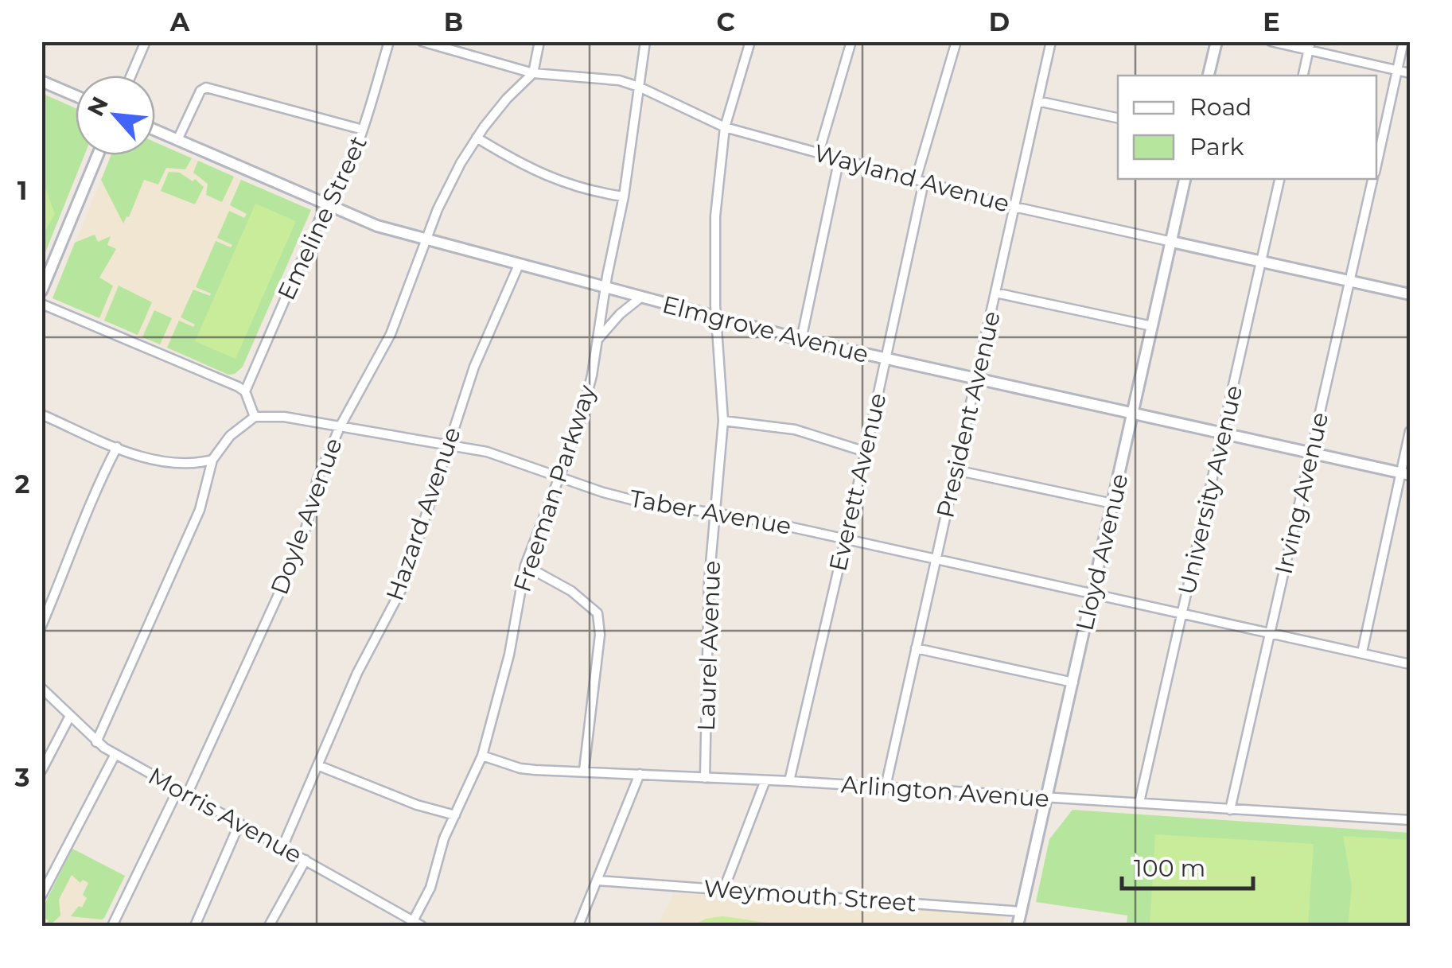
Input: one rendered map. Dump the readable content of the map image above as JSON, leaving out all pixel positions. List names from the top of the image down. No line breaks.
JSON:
{"streets":{"street":["Wayland Avenue","Emeline Street","Elmgrove Avenue","President Avenue","Everett Avenue","Freeman Parkway","University Avenue","Irving Avenue","Taber Avenue","Hazard Avenue","Doyle Avenue","Lloyd Avenue","Laurel Avenue","Arlington Avenue","Morris Avenue","Weymouth Street"]},"crossings":[["Wayland Avenue","President Avenue"],["Wayland Avenue","Everett Avenue"],["Wayland Avenue","Freeman Parkway"],["Wayland Avenue","University Avenue"],["Wayland Avenue","Irving Avenue"],["Wayland Avenue","Doyle Avenue"],["Wayland Avenue","Lloyd Avenue"],["Wayland Avenue","Laurel Avenue"],["Emeline Street","Elmgrove Avenue"],["Elmgrove Avenue","President Avenue"],["Elmgrove Avenue","Everett Avenue"],["Elmgrove Avenue","Freeman Parkway"],["Elmgrove Avenue","University Avenue"],["Elmgrove Avenue","Irving Avenue"],["Elmgrove Avenue","Hazard Avenue"],["Elmgrove Avenue","Doyle Avenue"],["Elmgrove Avenue","Lloyd Avenue"],["Elmgrove Avenue","Laurel Avenue"],["President Avenue","Taber Avenue"],["President Avenue","Arlington Avenue"],["Everett Avenue","Taber Avenue"],["Everett Avenue","Arlington Avenue"],["Freeman Parkway","Taber Avenue"],["Freeman Parkway","Arlington Avenue"],["Freeman Parkway","Morris Avenue"],["University Avenue","Taber Avenue"],["University Avenue","Arlington Avenue"],["Irving Avenue","Taber Avenue"],["Irving Avenue","Arlington Avenue"],["Taber Avenue","Hazard Avenue"],["Taber Avenue","Doyle Avenue"],["Taber Avenue","Lloyd Avenue"],["Taber Avenue","Laurel Avenue"],["Hazard Avenue","Morris Avenue"],["Doyle Avenue","Morris Avenue"],["Lloyd Avenue","Arlington Avenue"],["Lloyd Avenue","Weymouth Street"],["Laurel Avenue","Arlington Avenue"]],"legend":["Road","Park"],"scale_bar":"100 m","north":"top left","grid":{"columns":["A","B","C","D","E"],"rows":["1","2","3"]}}
